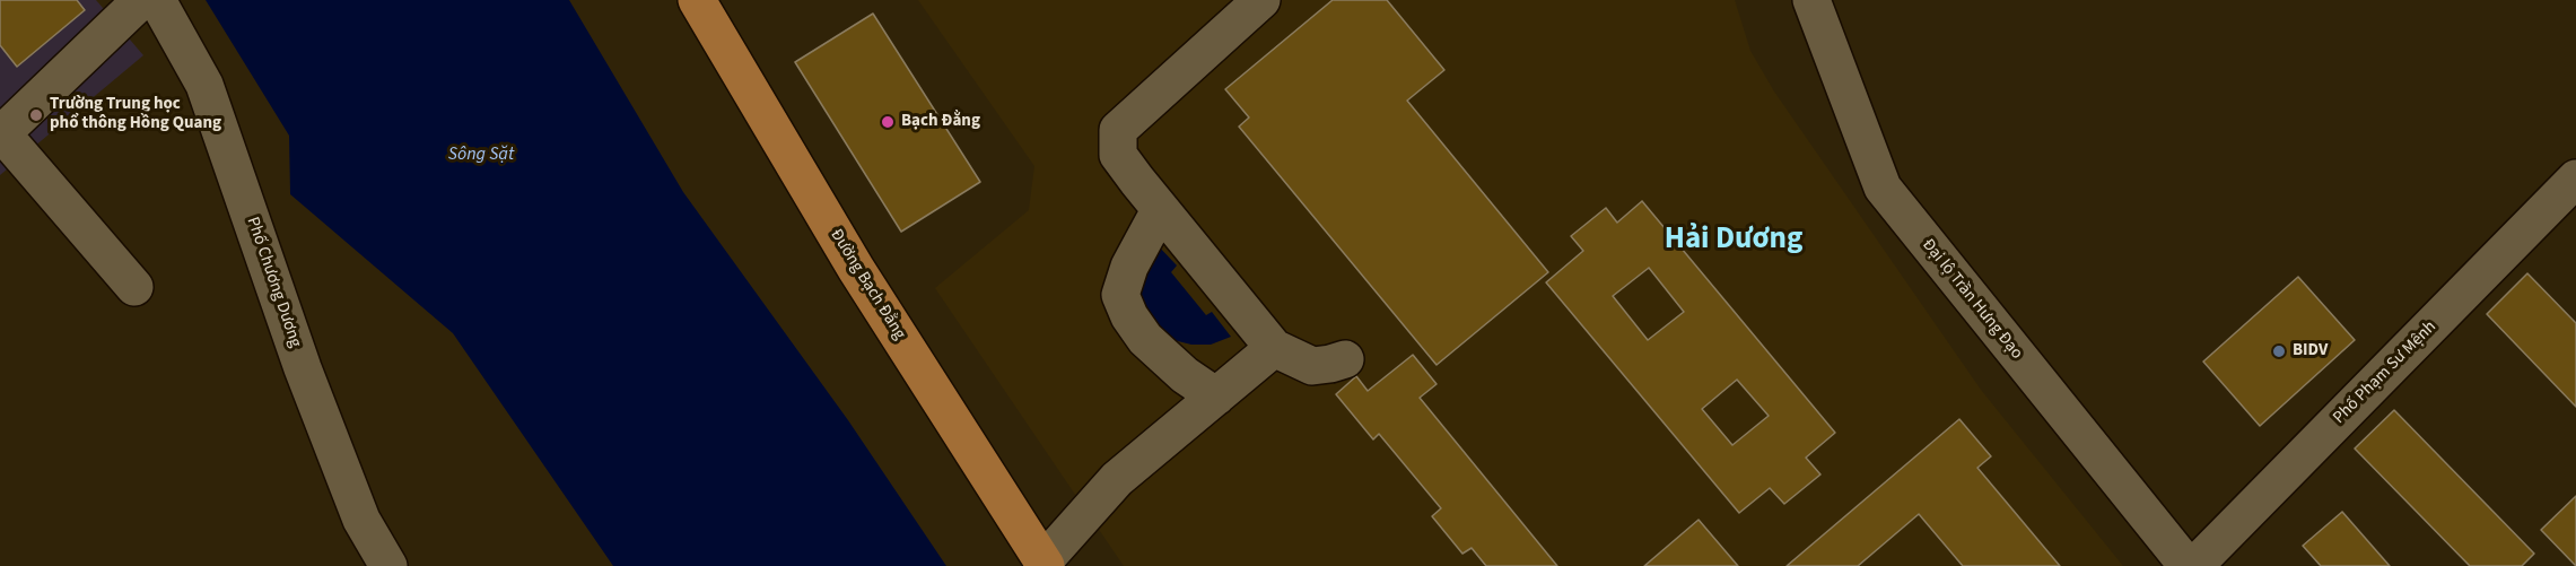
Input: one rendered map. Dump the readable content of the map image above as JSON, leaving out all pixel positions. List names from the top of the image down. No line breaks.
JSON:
{"streets":{"main road":["Đường Bạch Đằng"],"street":["Phố Chương Dương","Đại lộ Trần Hưng Đạo","Phố Phạm Sư Mệnh"]},"districts":["Hải Dương"],"water":["Sông Sặt"],"places":["Trường Trung học phổ thông Hồng Quang","Bạch Đằng","BIDV"]}
